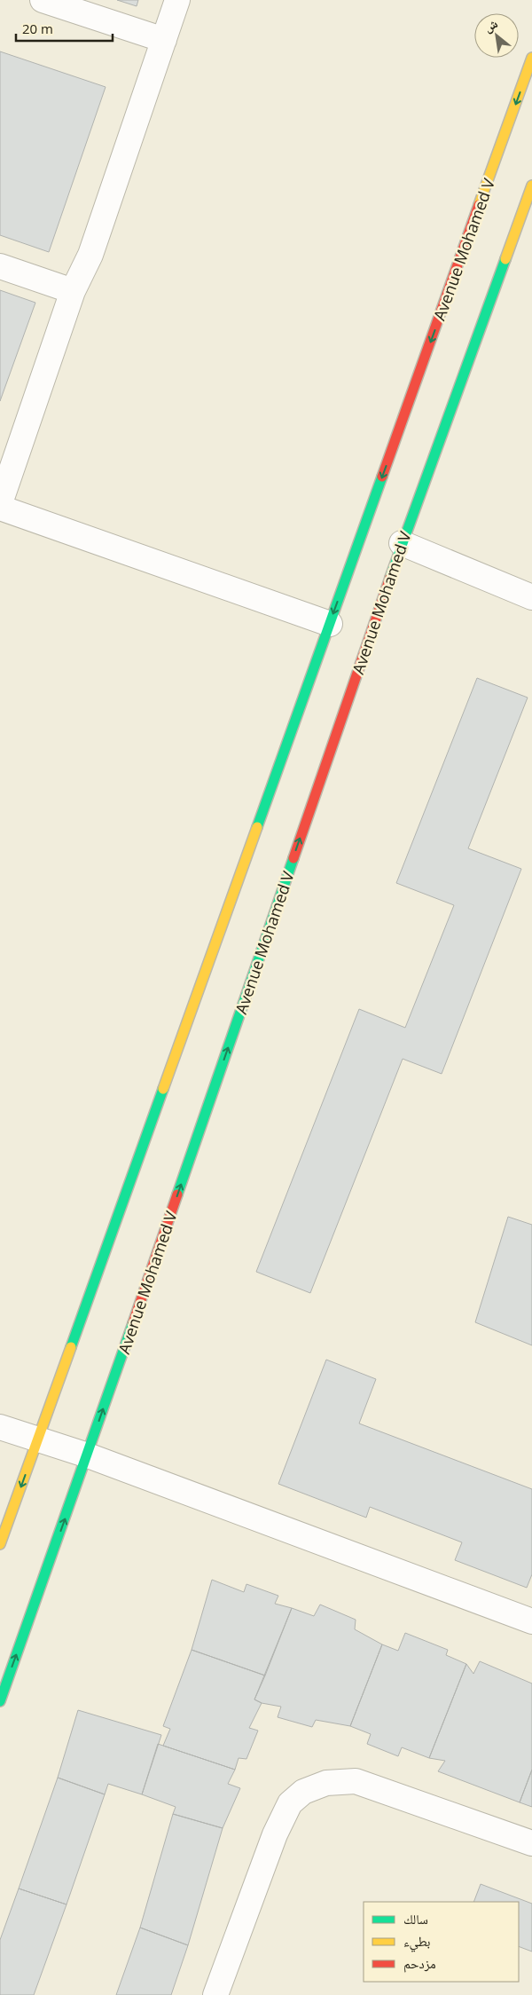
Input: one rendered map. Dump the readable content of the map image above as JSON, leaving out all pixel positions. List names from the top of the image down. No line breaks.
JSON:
{"streets":{"street":["Avenue Mohamed V"]},"legend":["سالك","بطيء","مزدحم"],"scale_bar":"20 m","north":"top left"}
